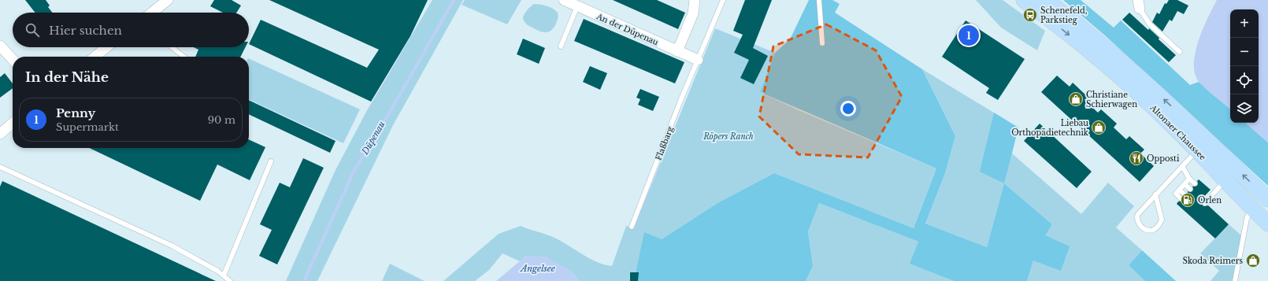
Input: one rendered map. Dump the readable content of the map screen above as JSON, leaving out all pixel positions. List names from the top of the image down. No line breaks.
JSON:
{"streets":{"main road":["Altonaer Chaussee"],"street":["An der Düpenau"],"lane":["Flaßbarg"]},"water":["Düpenau","Angelsee"],"parks":["Röpers Ranch"],"places":{"bus stop":["Schenefeld, Parkstieg"],"shop":["Christiane Schierwagen","Liebau Orthopädietechnik","Skoda Reimers"],"restaurant":["Opposti"],"fuel station":["Orlen"]},"page":{"map_buttons":["+","−"],"search":"Hier suchen","pins":"1","heading":"In der Nähe","list":[{"mark":"1","name":"Penny","note":"Supermarkt","value":"90 m"}]}}
